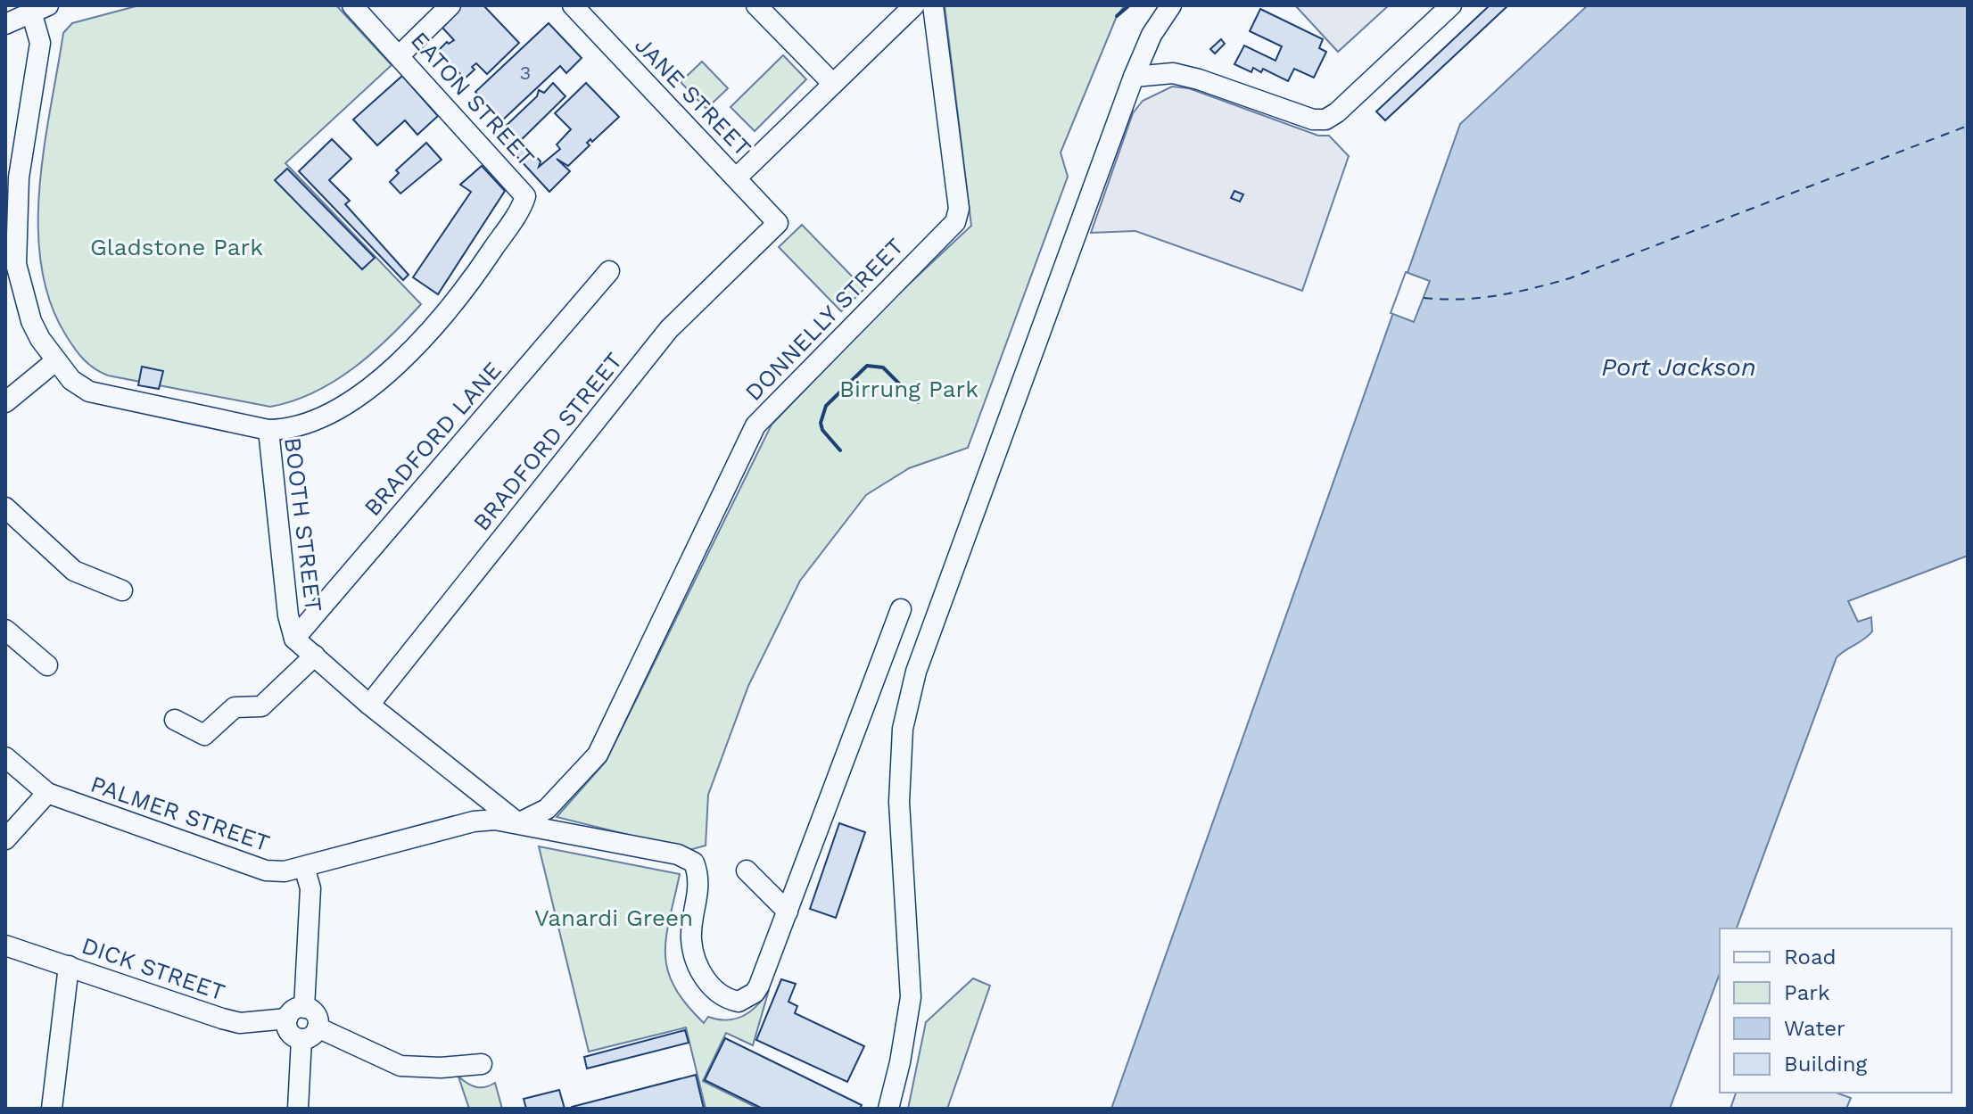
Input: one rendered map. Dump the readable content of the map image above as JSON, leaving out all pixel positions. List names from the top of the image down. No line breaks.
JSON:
{"streets":{"street":["JANE STREET","EATON STREET","DONNELLY STREET","BRADFORD LANE","BRADFORD STREET","BOOTH STREET","PALMER STREET","DICK STREET"]},"crossings":[["JANE STREET","BRADFORD STREET"],["EATON STREET","BOOTH STREET"],["DONNELLY STREET","BOOTH STREET"],["DONNELLY STREET","PALMER STREET"],["BRADFORD LANE","BOOTH STREET"],["BRADFORD STREET","BOOTH STREET"],["BOOTH STREET","PALMER STREET"]],"water":["Port Jackson"],"parks":["Gladstone Park","Birrung Park","Vanardi Green"],"house_numbers":["3"],"legend":["Road","Park","Water","Building"]}
